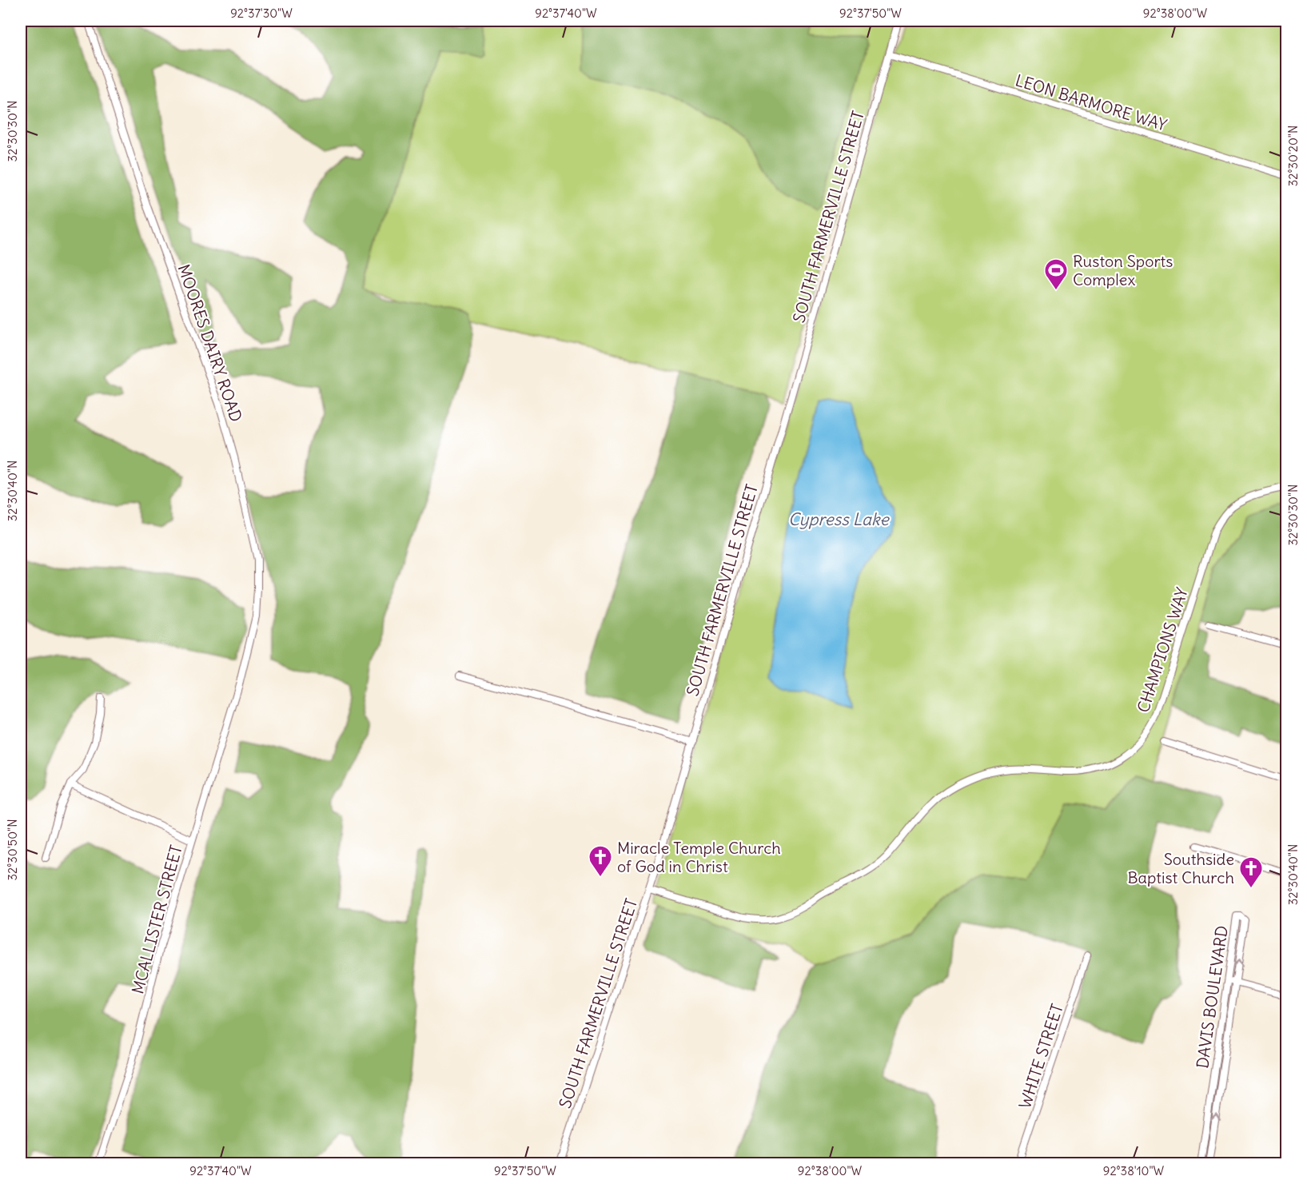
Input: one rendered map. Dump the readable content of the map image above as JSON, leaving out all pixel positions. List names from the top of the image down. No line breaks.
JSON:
{"streets":{"street":["LEON BARMORE WAY","SOUTH FARMERVILLE STREET","MOORES DAIRY ROAD","CHAMPIONS WAY","MCALLISTER STREET","DAVIS BOULEVARD","WHITE STREET"]},"crossings":[["LEON BARMORE WAY","SOUTH FARMERVILLE STREET"],["SOUTH FARMERVILLE STREET","CHAMPIONS WAY"],["MOORES DAIRY ROAD","MCALLISTER STREET"]],"water":["Cypress Lake"],"places":{"sports":["Ruston Sports Complex"],"church":["Miracle Temple Church of God in Christ","Southside Baptist Church"]},"coordinates":["92°37'30\"W","92°37'40\"W","92°37'50\"W","92°38'00\"W","32°30'30\"N","32°30'20\"N","32°30'40\"N","32°30'50\"N","92°38'10\"W"]}
